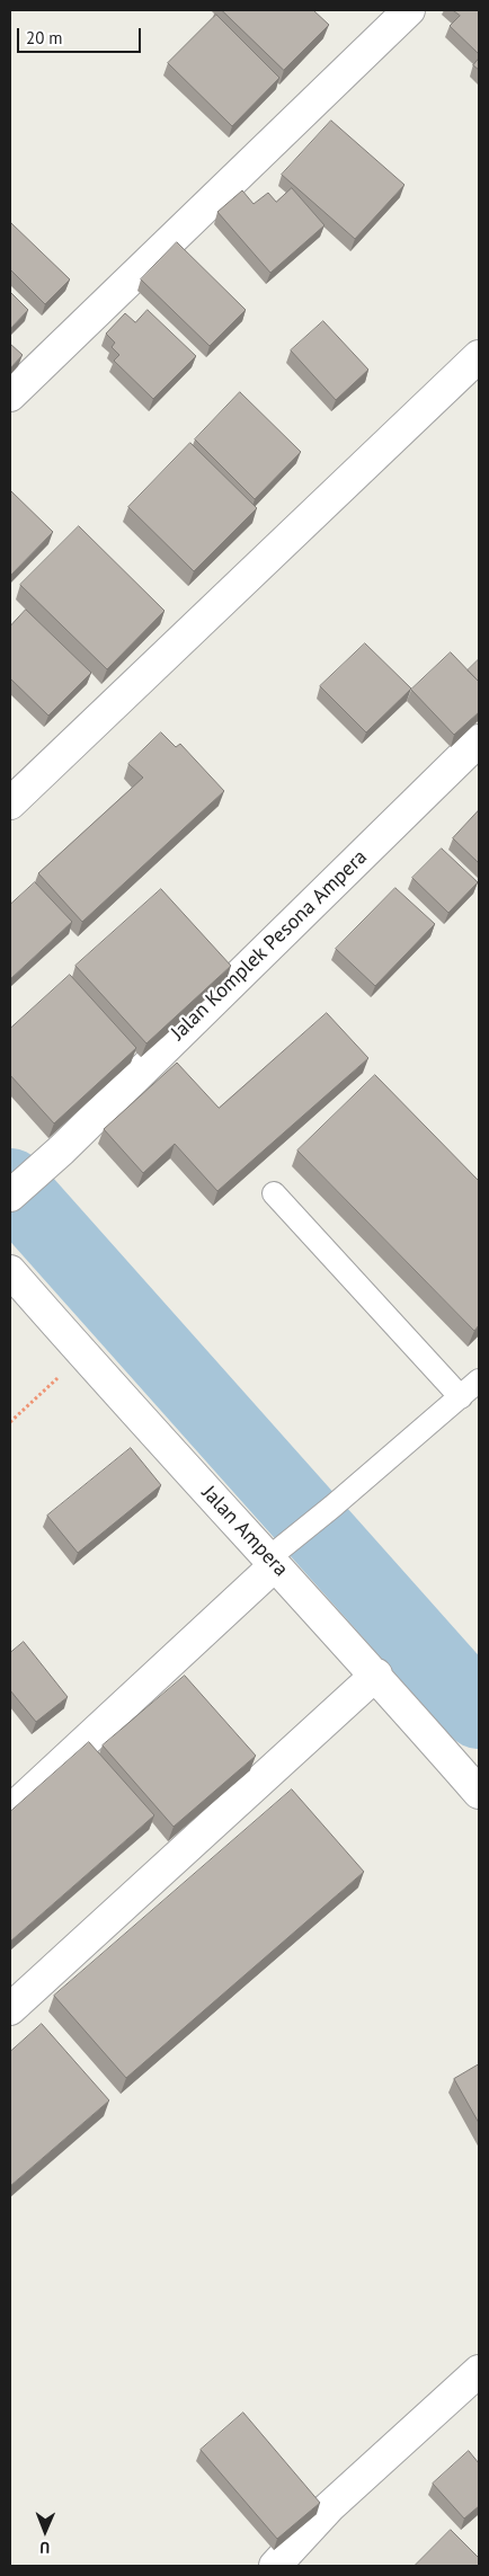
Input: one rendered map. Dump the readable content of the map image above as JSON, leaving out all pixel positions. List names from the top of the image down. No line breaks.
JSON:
{"streets":{"street":["Jalan Komplek Pesona Ampera","Jalan Ampera"]},"scale_bar":"20 m","north":"bottom"}
